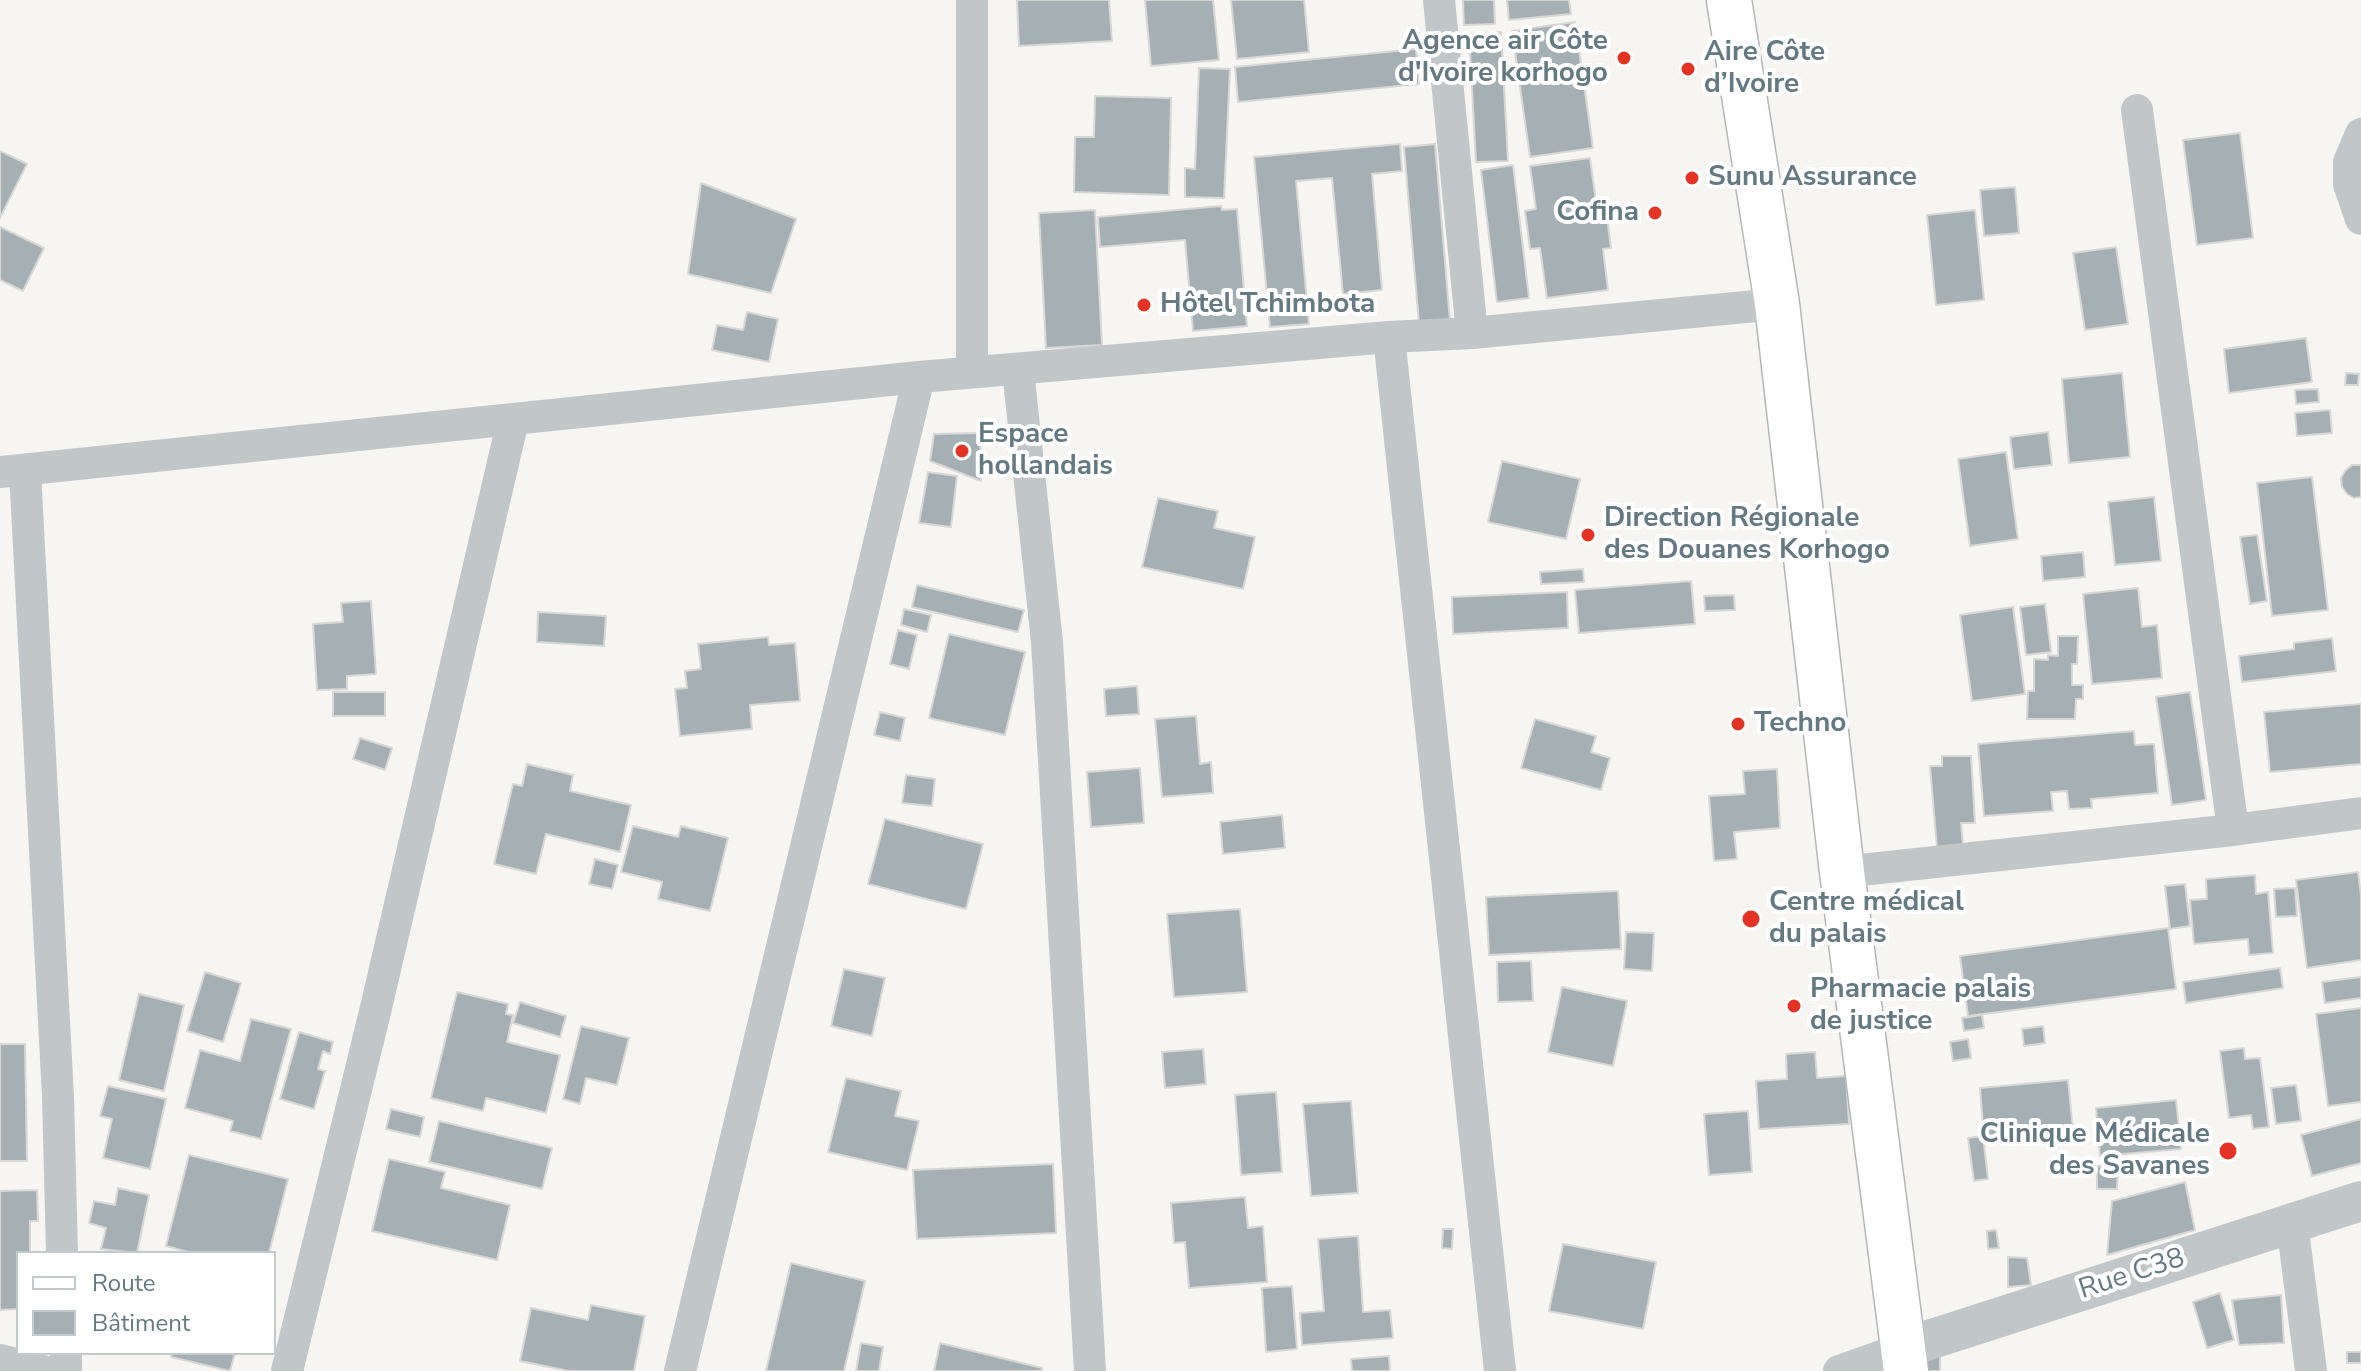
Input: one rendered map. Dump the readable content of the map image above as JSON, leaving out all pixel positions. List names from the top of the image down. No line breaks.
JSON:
{"streets":{"street":["Rue C38"]},"places":["Agence air Côte d'Ivoire korhogo","Aire Côte d’Ivoire","Sunu Assurance","Cofina","Hôtel Tchimbota","Espace hollandais","Direction Régionale des Douanes Korhogo","Techno","Centre médical du palais","Pharmacie palais de justice","Clinique Médicale des Savanes"],"legend":["Route","Bâtiment"]}
